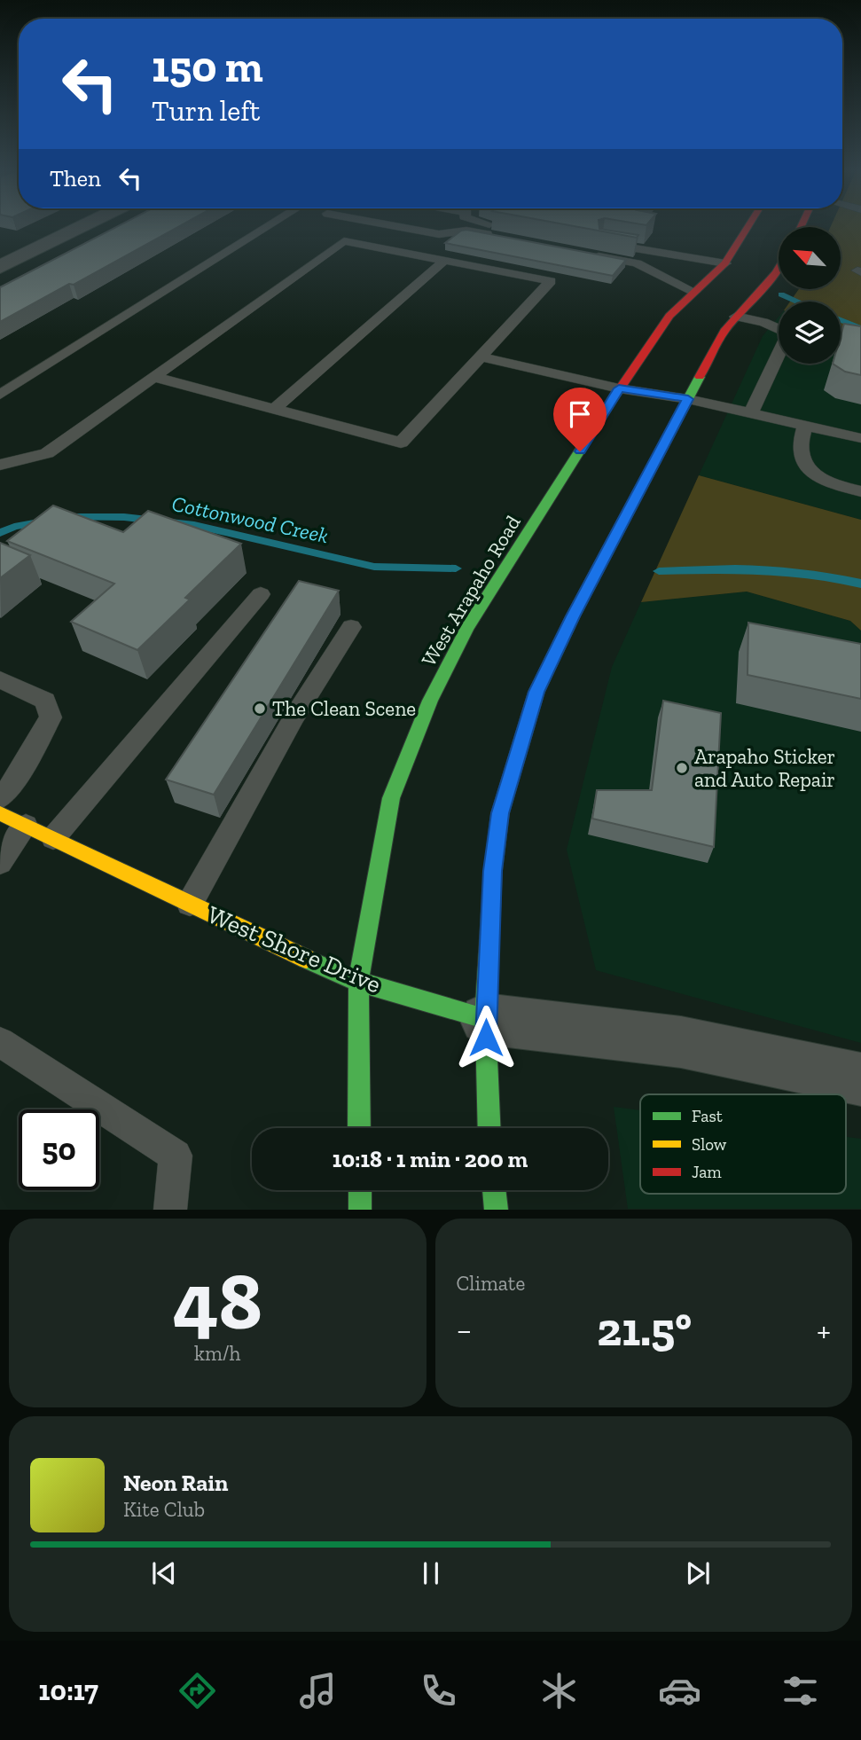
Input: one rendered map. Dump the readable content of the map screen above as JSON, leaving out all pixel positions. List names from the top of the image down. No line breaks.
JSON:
{"streets":{"main road":["West Arapaho Road","West Shore Drive"]},"crossings":[["West Arapaho Road","West Shore Drive"]],"water":["Cottonwood Creek"],"places":["The Clean Scene","Arapaho Sticker and Auto Repair"],"legend":["Fast","Slow","Jam"],"north":"top left","page":{"turn":["150 m","Turn left"],"then":"Then","limit":"50","trip":"10:18 · 1 min · 200 m","tile":[["48","km/h"],"Climate"],"heat":["−","21.5°","+"],"song":["Neon Rain","Kite Club"],"tabs":"10:17"}}
